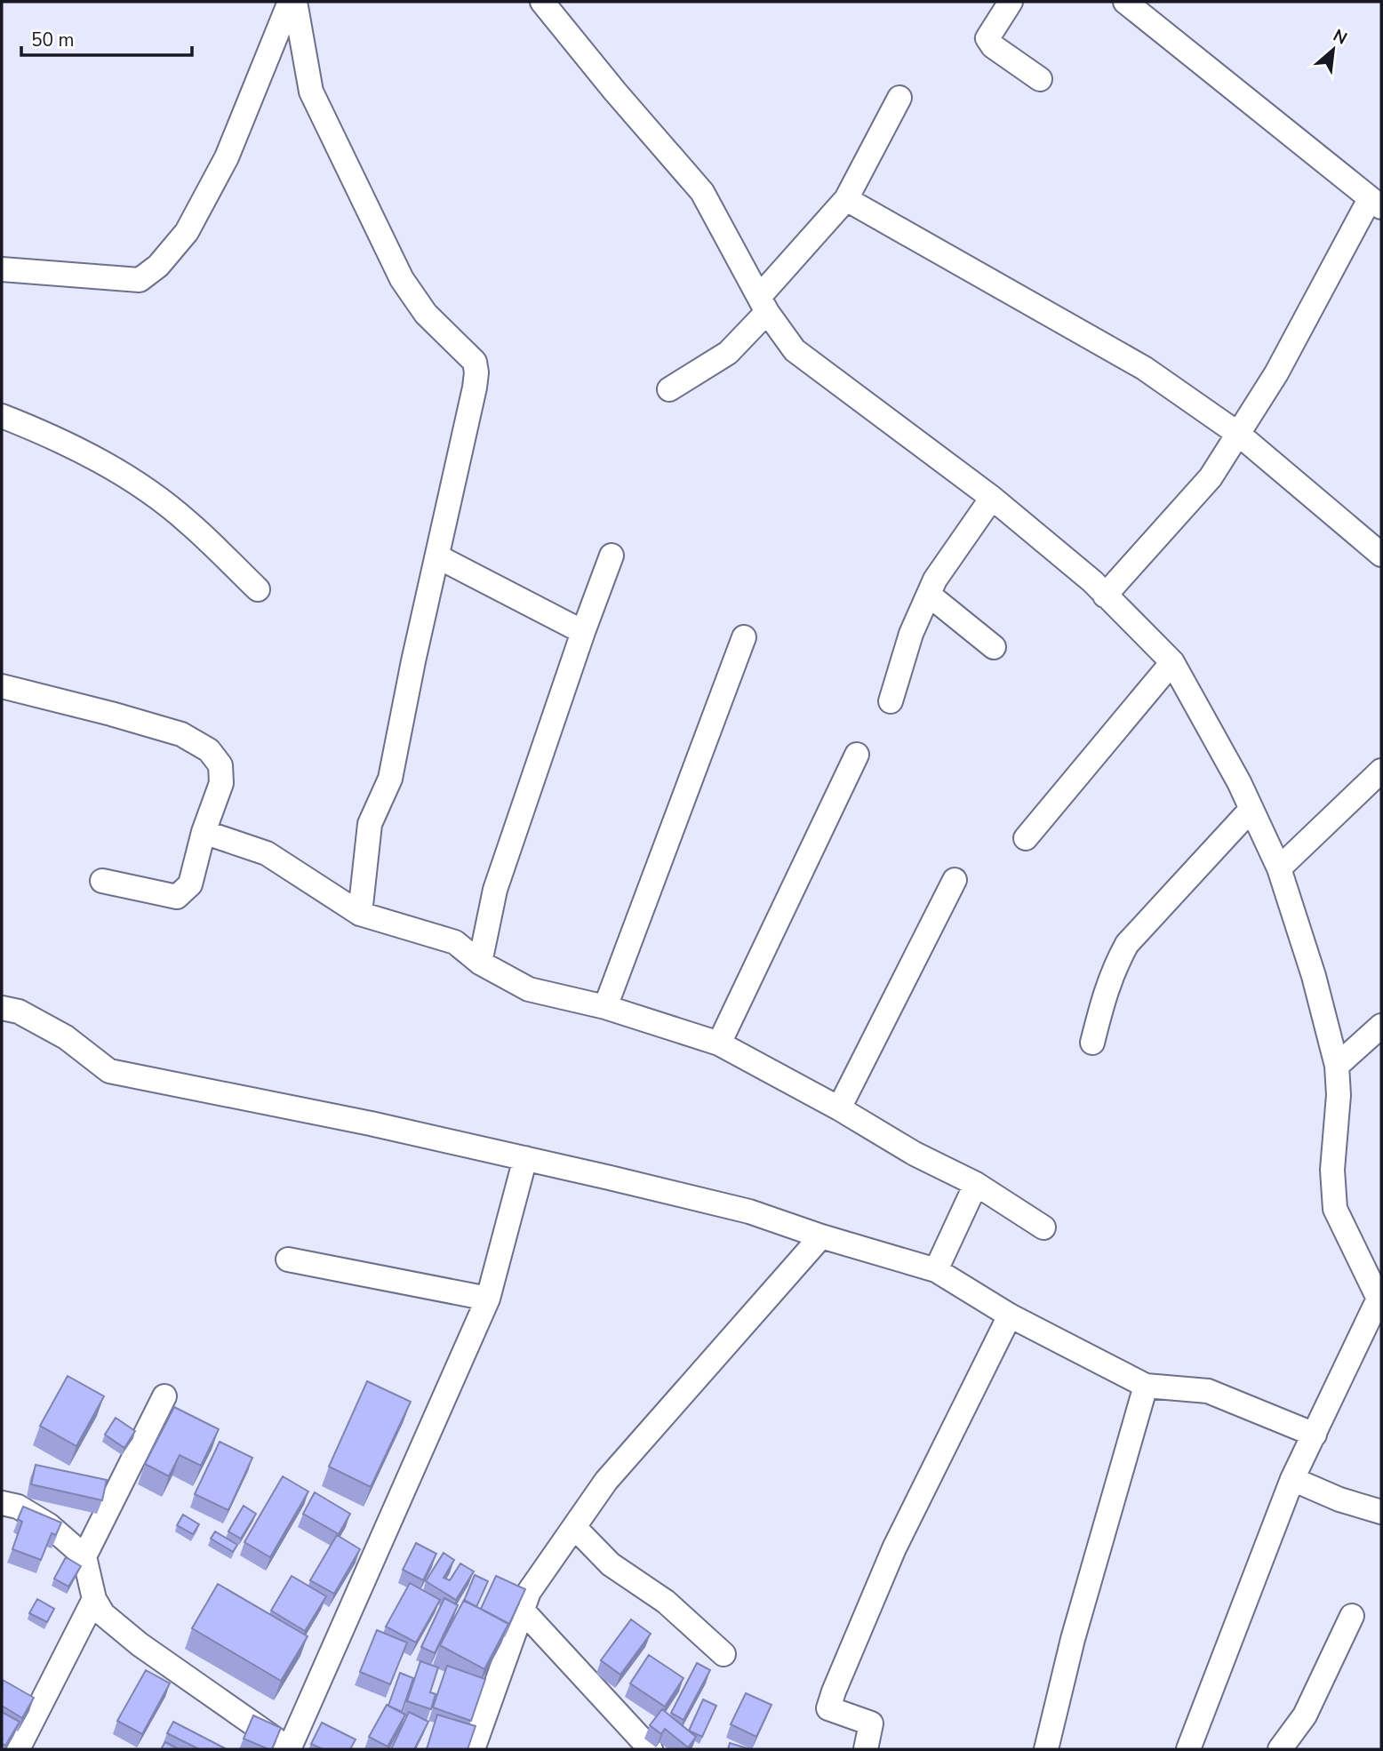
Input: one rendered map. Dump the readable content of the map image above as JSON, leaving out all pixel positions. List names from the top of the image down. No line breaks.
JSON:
{"scale_bar":"50 m","north":"top right"}
